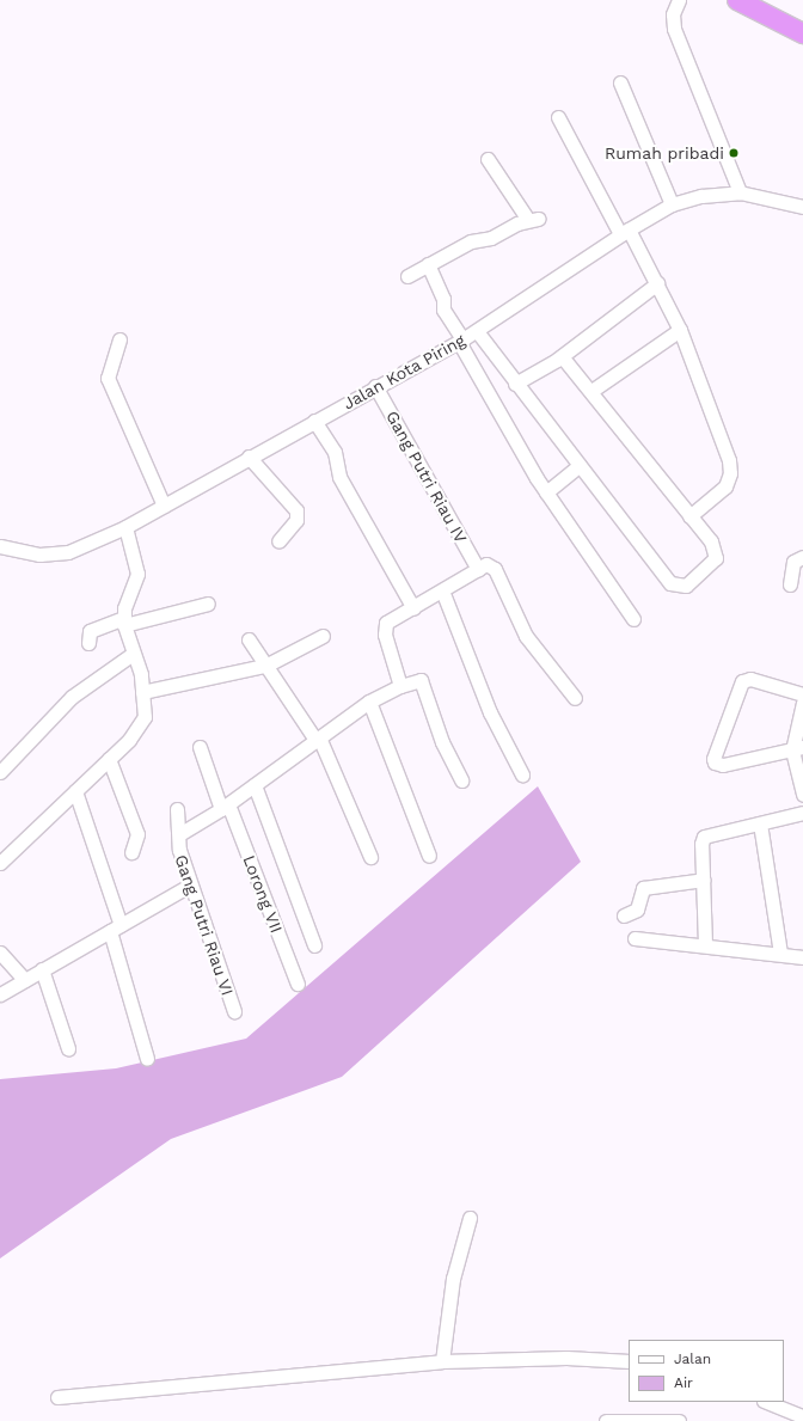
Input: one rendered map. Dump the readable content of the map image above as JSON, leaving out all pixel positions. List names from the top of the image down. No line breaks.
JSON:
{"streets":{"street":["Jalan Kota Piring","Gang Putri Riau IV","Lorong VII","Gang Putri Riau VI"]},"crossings":[["Jalan Kota Piring","Gang Putri Riau IV"]],"places":["Rumah pribadi"],"legend":["Jalan","Air"]}
